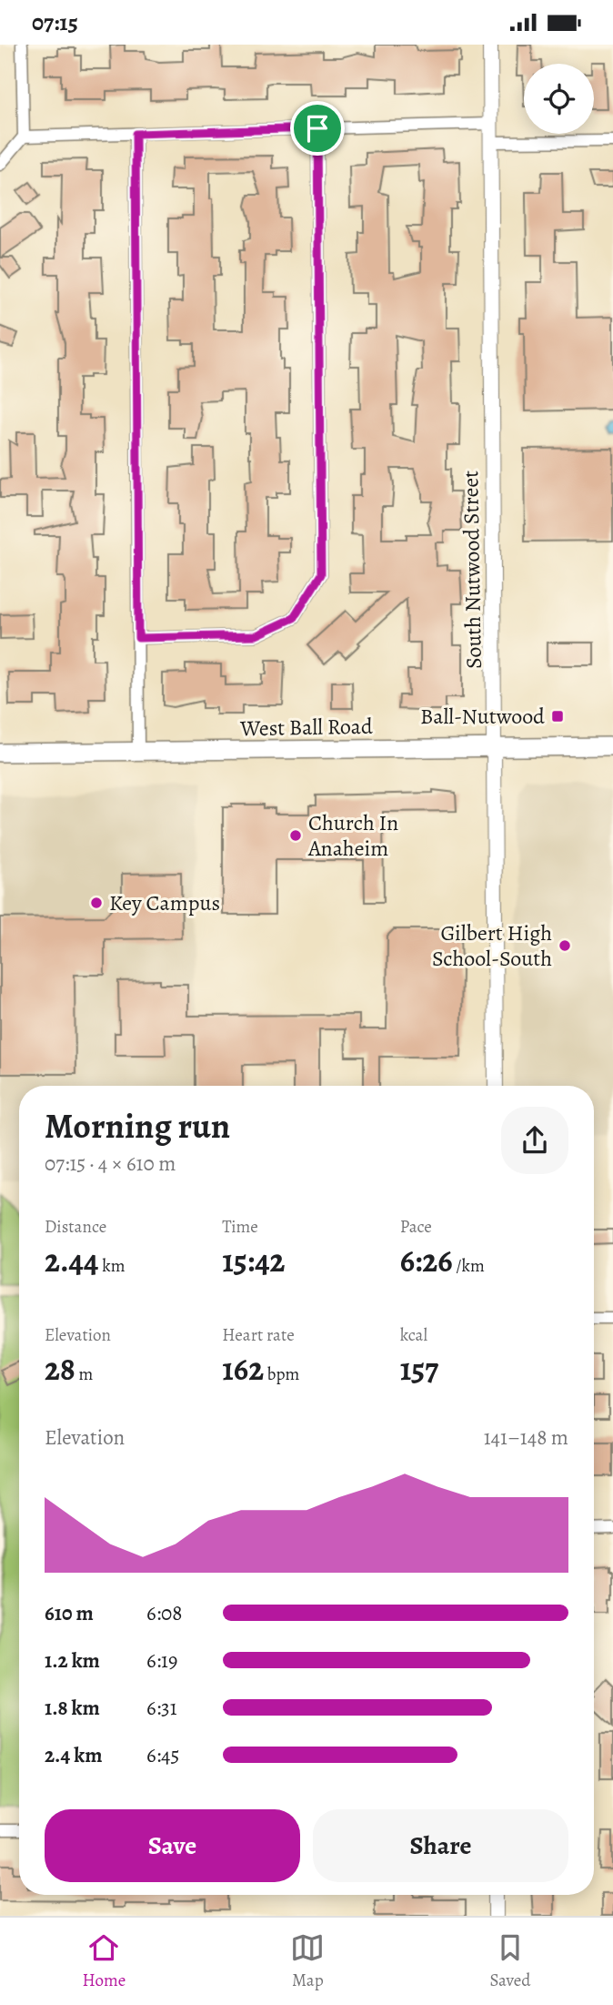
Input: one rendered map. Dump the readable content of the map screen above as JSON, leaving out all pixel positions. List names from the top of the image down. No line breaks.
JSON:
{"streets":{"main road":["West Ball Road"],"street":["South Nutwood Street"]},"crossings":[["South Nutwood Street","West Ball Road"]],"places":{"transit":["Ball-Nutwood"],"other":["Church In Anaheim","Key Campus","Gilbert High School-South"]},"page":{"status":"07:15","heading":["Morning run","07:15 · 4 × 610 m"],"stats":[["Distance","2.44 km"],["Time","15:42"],["Pace","6:26 /km"],["Elevation","28 m"],["Heart rate","162 bpm"],["kcal","157"]],"chart":["Elevation","141–148 m"],"list":[{"name":"610 m","note":"6:08"},{"name":"1.2 km","note":"6:19"},{"name":"1.8 km","note":"6:31"},{"name":"2.4 km","note":"6:45"}],"buttons":["Save","Share"],"tabs":["Home","Map","Saved"]}}
